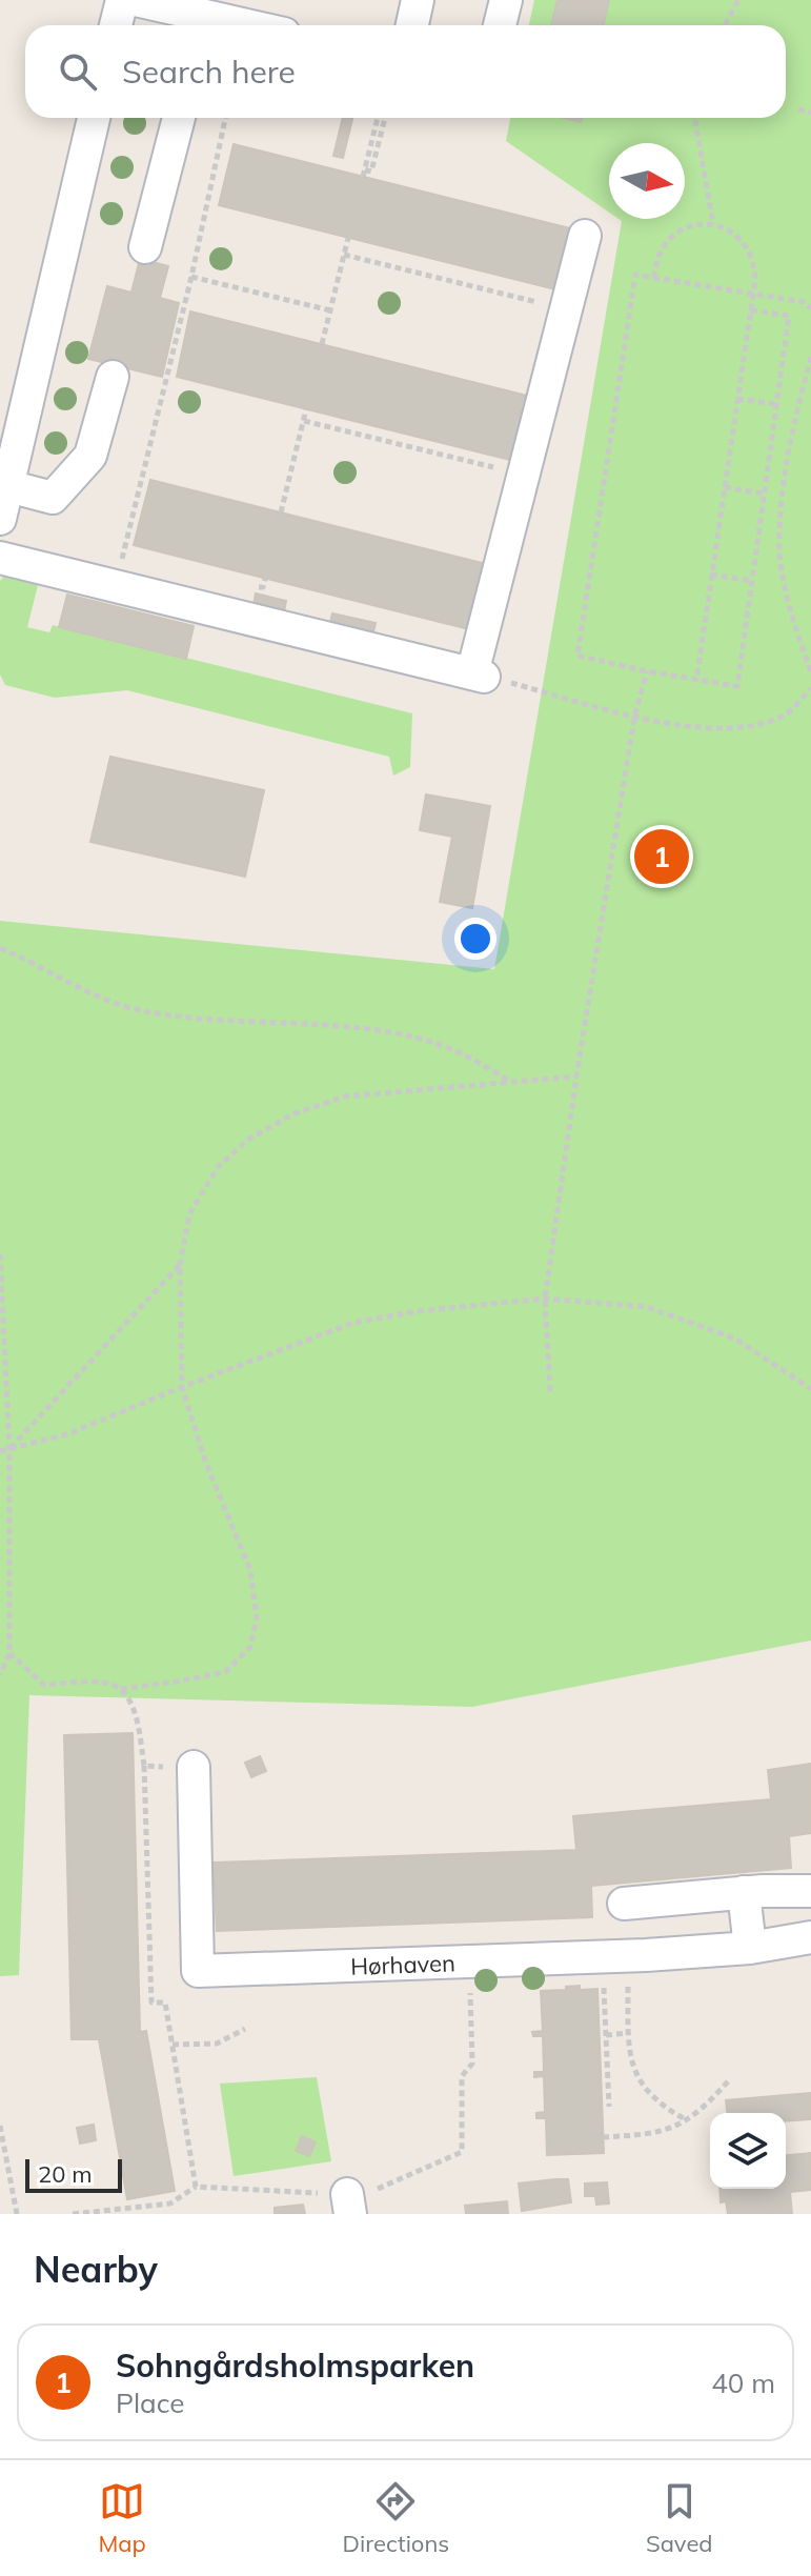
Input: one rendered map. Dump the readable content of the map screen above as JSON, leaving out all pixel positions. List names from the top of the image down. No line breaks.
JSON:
{"streets":{"street":["Hørhaven"]},"scale_bar":"20 m","north":"right","page":{"search":"Search here","pins":"1","scale":"20 m","heading":"Nearby","list":[{"mark":"1","name":"Sohngårdsholmsparken","note":"Place","value":"40 m"}],"nav":["Map","Directions","Saved"]}}
